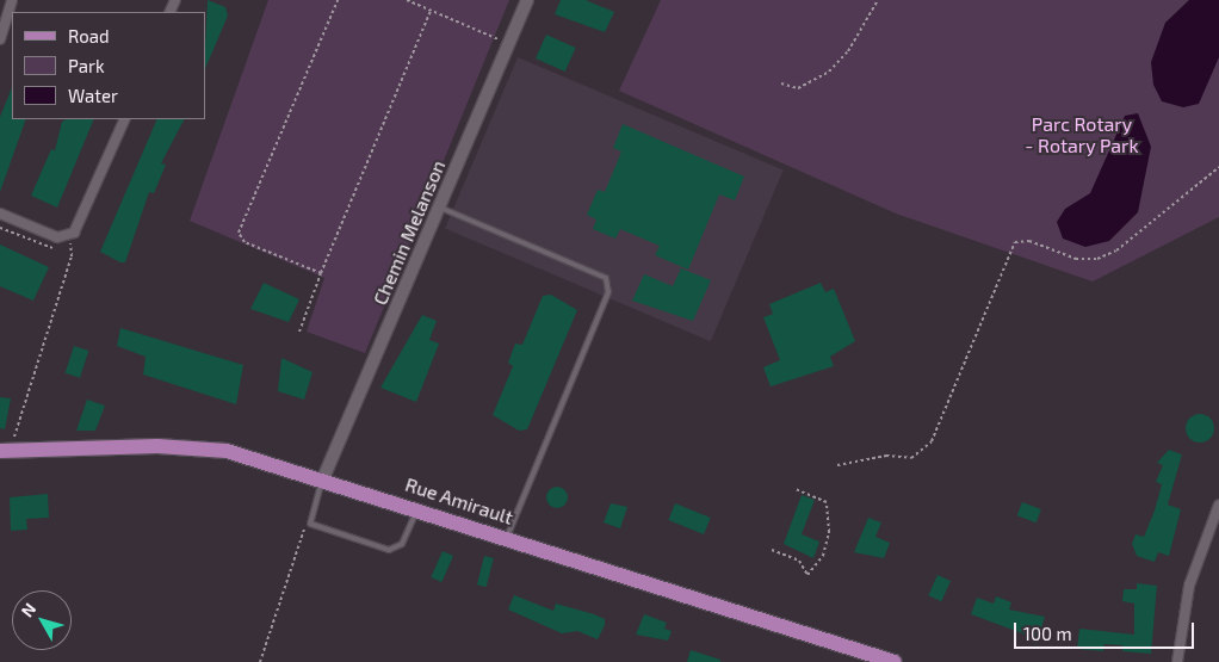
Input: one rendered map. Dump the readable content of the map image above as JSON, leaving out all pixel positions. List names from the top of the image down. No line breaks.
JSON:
{"streets":{"main road":["Rue Amirault"],"street":["Chemin Melanson"]},"crossings":[["Chemin Melanson","Rue Amirault"]],"parks":["Parc Rotary - Rotary Park"],"legend":["Road","Park","Water"],"scale_bar":"100 m","north":"top left"}
